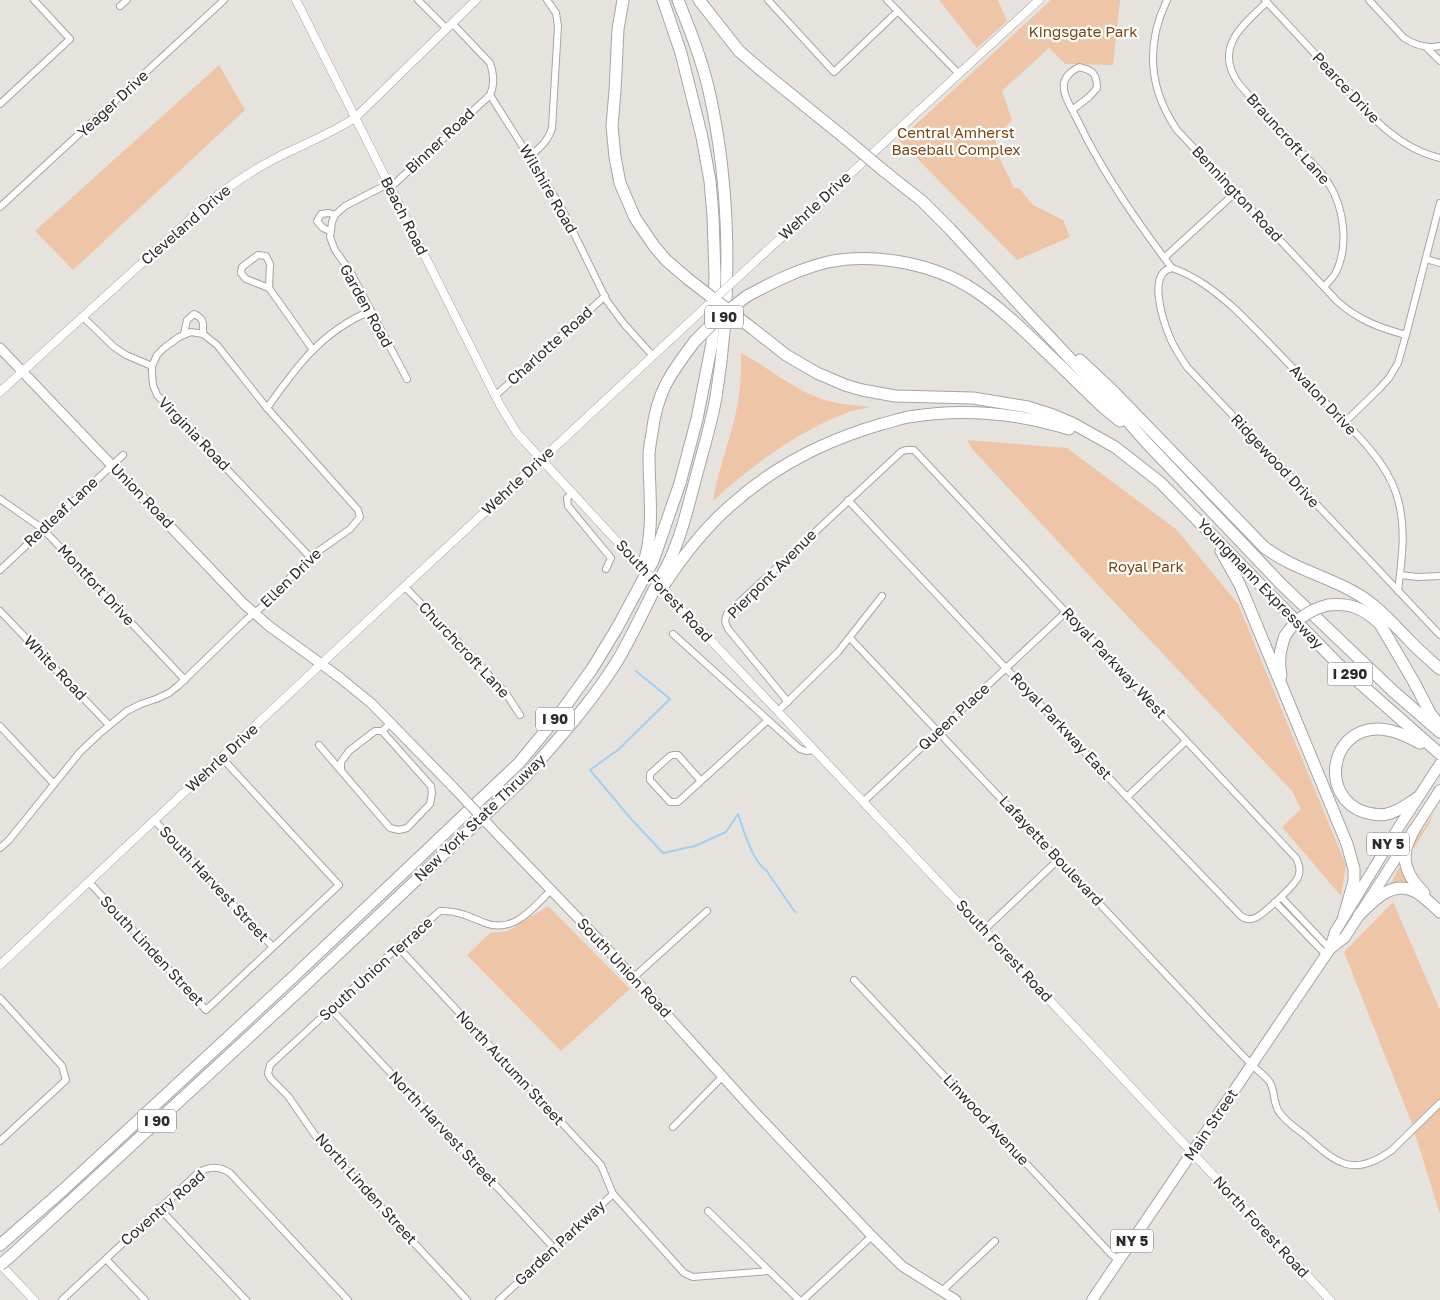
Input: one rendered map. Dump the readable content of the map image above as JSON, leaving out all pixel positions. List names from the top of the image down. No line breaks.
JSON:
{"streets":{"highway":["I 90","Youngmann Expressway","I 290","New York State Thruway"],"main road":["Union Road","NY 5","South Union Road","Main Street"],"street":["Pearce Drive","Yeager Drive","Brauncroft Lane","Binner Road","Wilshire Road","Bennington Road","Wehrle Drive","Beach Road","Cleveland Drive","Garden Road","Charlotte Road","Avalon Drive","Virginia Road","Ridgewood Drive","Redleaf Lane","Pierpont Avenue","Ellen Drive","Montfort Drive","South Forest Road","Churchcroft Lane","Royal Parkway West","White Road","Queen Place","Royal Parkway East","Lafayette Boulevard","South Harvest Street","South Linden Street","South Union Terrace","North Autumn Street","Linwood Avenue","North Harvest Street","North Linden Street","Coventry Road","North Forest Road","Garden Parkway"]},"crossings":[["Pearce Drive","Brauncroft Lane"],["Brauncroft Lane","Bennington Road"],["Binner Road","Wilshire Road"],["Binner Road","Beach Road"],["Binner Road","Garden Road"],["Wilshire Road","Wehrle Drive"],["Wilshire Road","Charlotte Road"],["Wehrle Drive","South Forest Road"],["Wehrle Drive","Churchcroft Lane"],["Wehrle Drive","South Harvest Street"],["Wehrle Drive","South Linden Street"],["Wehrle Drive","South Union Road"],["Beach Road","Cleveland Drive"],["Beach Road","Garden Road"],["Beach Road","Charlotte Road"],["Beach Road","South Forest Road"],["Cleveland Drive","Union Road"],["Avalon Drive","Ridgewood Drive"],["Virginia Road","Ellen Drive"],["Union Road","Redleaf Lane"],["Union Road","Ellen Drive"],["Union Road","South Union Road"],["Redleaf Lane","Montfort Drive"],["Pierpont Avenue","Royal Parkway West"],["Pierpont Avenue","Royal Parkway East"],["Ellen Drive","Montfort Drive"],["Ellen Drive","White Road"],["South Forest Road","Queen Place"],["South Forest Road","Main Street"],["South Forest Road","North Forest Road"],["Royal Parkway West","Queen Place"],["Royal Parkway West","Royal Parkway East"],["Queen Place","Royal Parkway East"],["Queen Place","Lafayette Boulevard"],["Lafayette Boulevard","Main Street"],["South Harvest Street","South Linden Street"],["South Union Road","South Union Terrace"],["South Union Terrace","North Autumn Street"],["South Union Terrace","North Harvest Street"],["South Union Terrace","North Linden Street"],["North Autumn Street","Garden Parkway"],["Linwood Avenue","Main Street"],["Main Street","North Forest Road"],["North Harvest Street","Garden Parkway"]],"parks":["Kingsgate Park","Central Amherst Baseball Complex","Royal Park"]}
